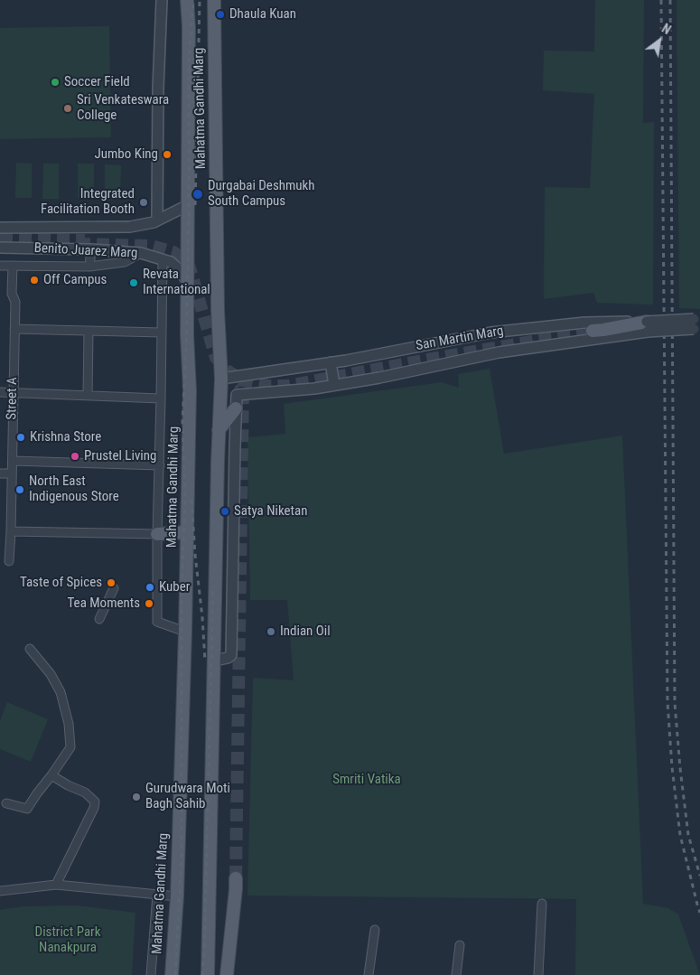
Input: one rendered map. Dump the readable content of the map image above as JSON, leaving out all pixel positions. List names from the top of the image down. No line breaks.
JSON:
{"streets":{"main road":["Mahatma Gandhi Marg"],"street":["Benito Juarez Marg","San Martin Marg","Street A"]},"crossings":[["Mahatma Gandhi Marg","Benito Juarez Marg"],["Mahatma Gandhi Marg","San Martin Marg"]],"parks":["Smriti Vatika","District Park Nanakpura"],"places":["Dhaula Kuan","Soccer Field","Sri Venkateswara College","Jumbo King","Durgabai Deshmukh South Campus","Integrated Facilitation Booth","Off Campus","Revata International","Krishna Store","Prustel Living","North East Indigenous Store","Satya Niketan","Taste of Spices","Kuber","Tea Moments","Indian Oil","Gurudwara Moti Bagh Sahib"],"north":"top right"}
